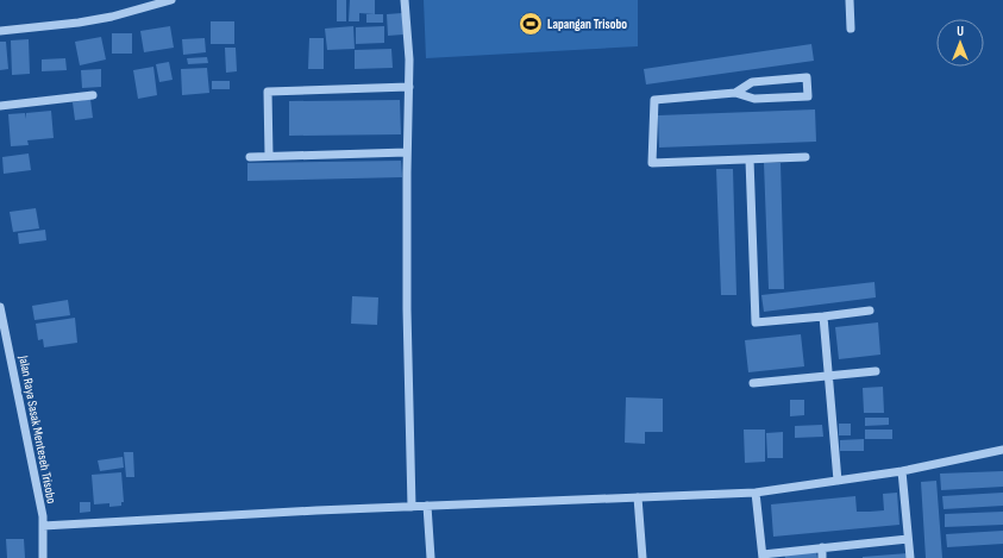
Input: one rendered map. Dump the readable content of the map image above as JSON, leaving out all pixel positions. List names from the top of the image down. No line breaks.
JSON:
{"streets":{"street":["Jalan Raya Sasak Menteseh Trisobo"]},"places":{"sports":["Lapangan Trisobo"]},"north":"top"}
